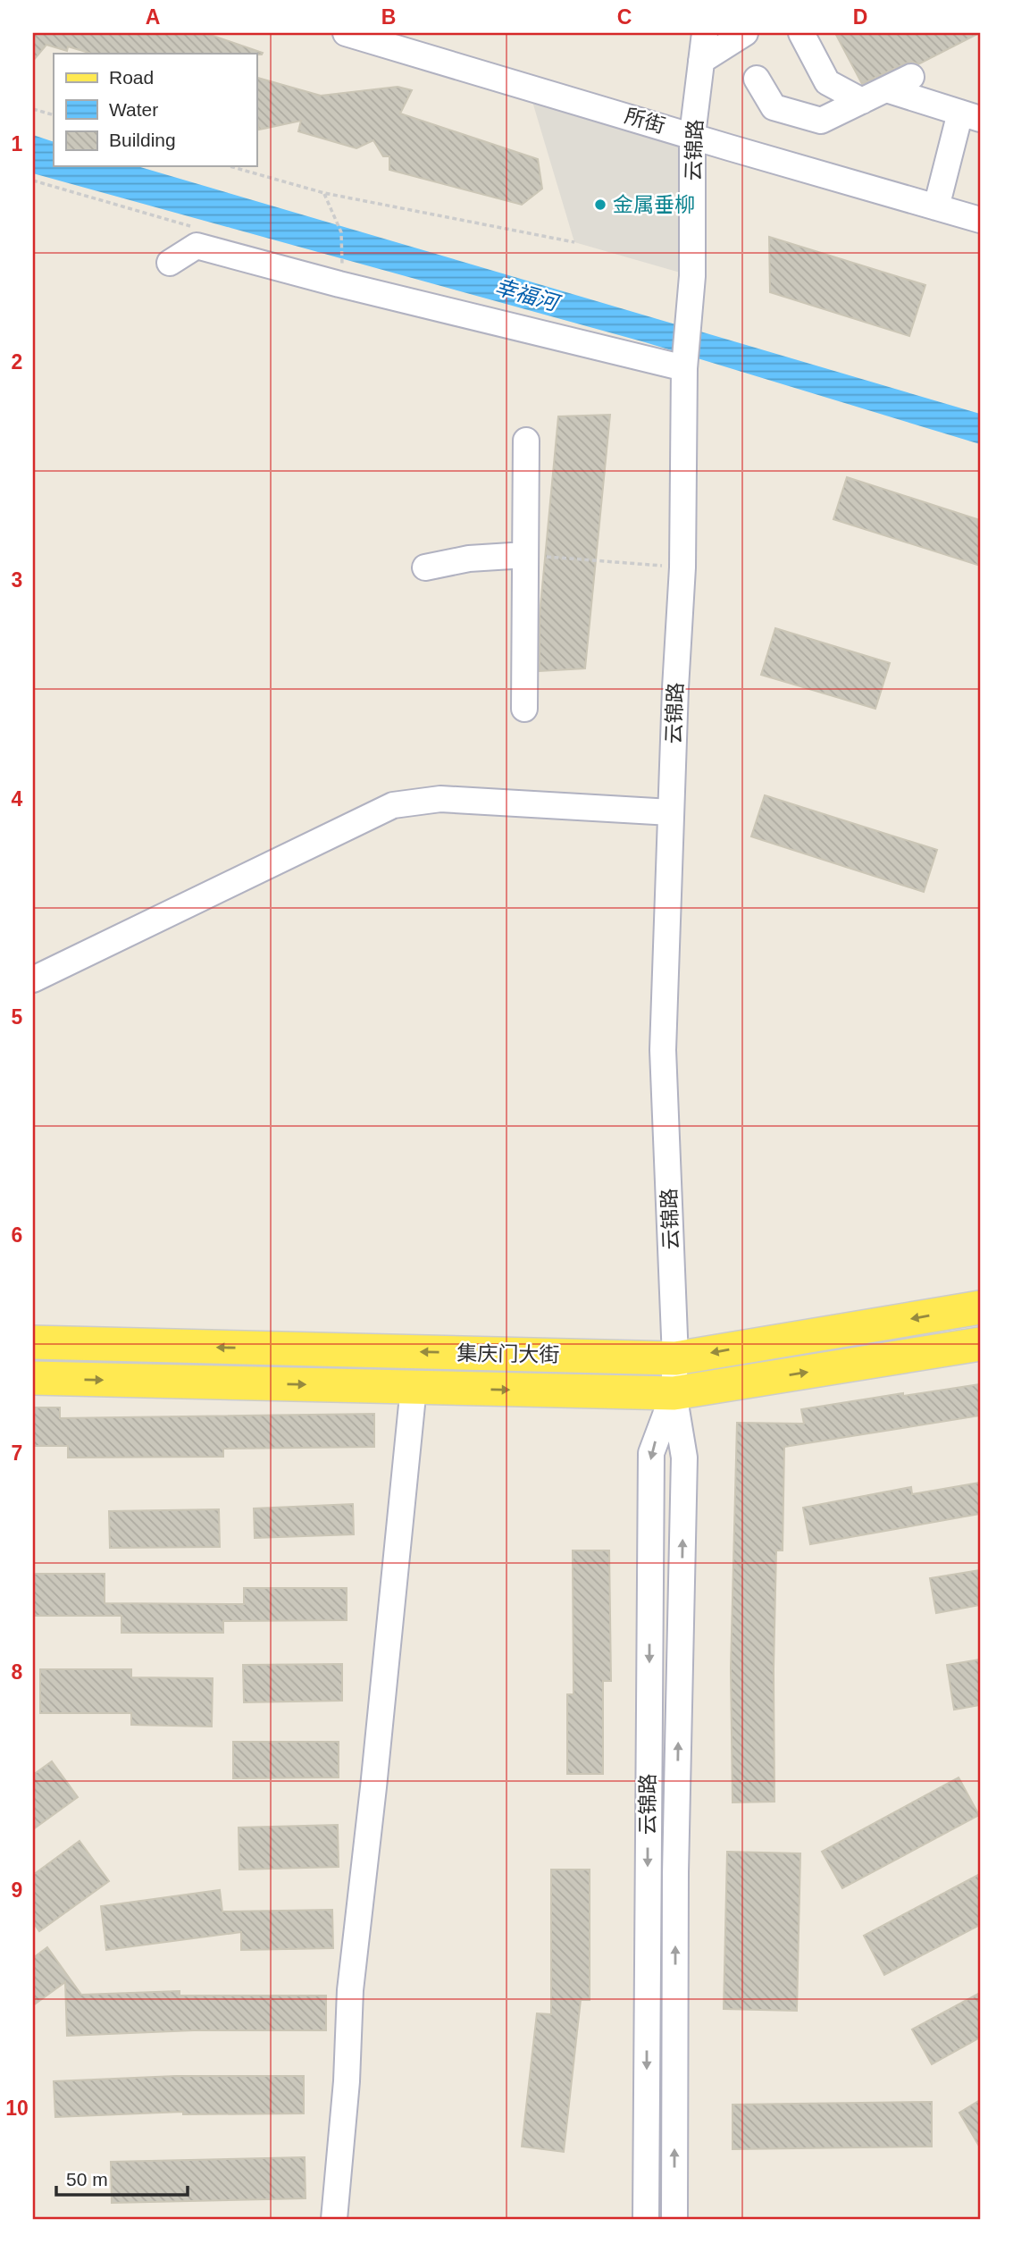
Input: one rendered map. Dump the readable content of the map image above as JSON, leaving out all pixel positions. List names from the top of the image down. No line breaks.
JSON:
{"streets":{"main road":["集庆门大街"],"street":["所街","云锦路"]},"crossings":[["所街","云锦路"],["云锦路","集庆门大街"]],"water":["幸福河"],"places":["金属垂柳"],"legend":["Road","Water","Building"],"scale_bar":"50 m","grid":{"columns":["A","B","C","D"],"rows":["1","2","3","4","5","6","7","8","9","10"]}}
